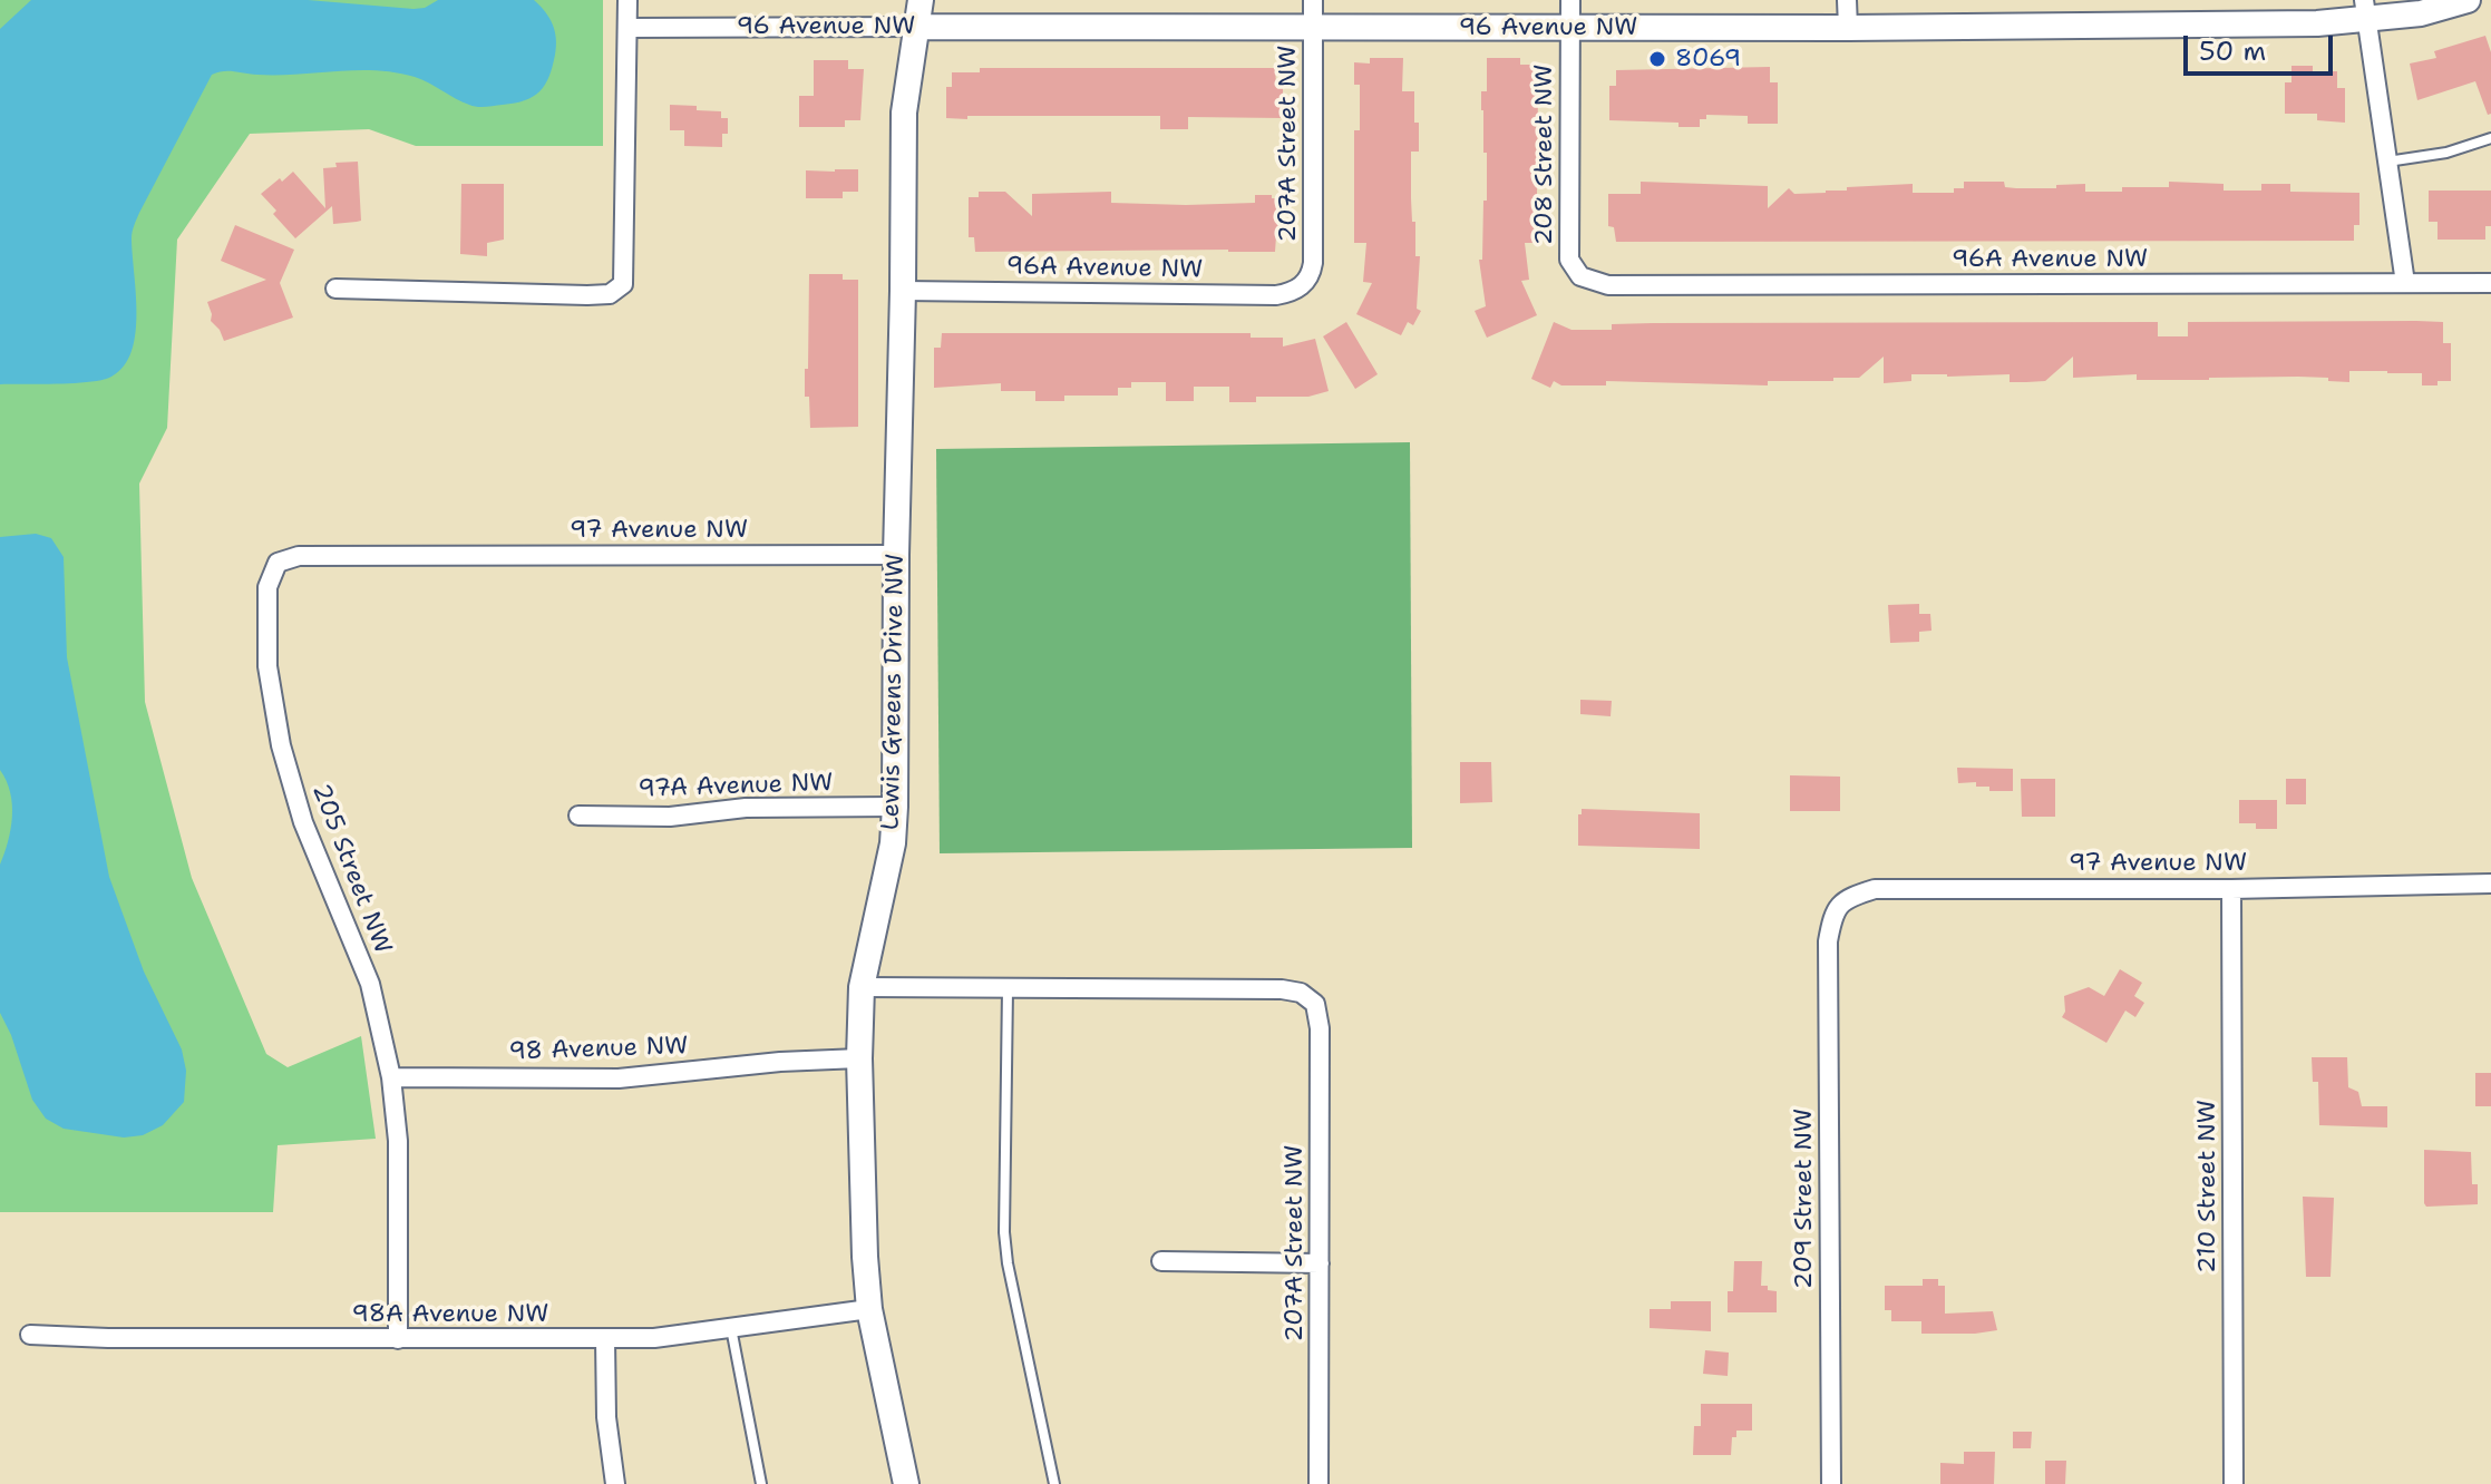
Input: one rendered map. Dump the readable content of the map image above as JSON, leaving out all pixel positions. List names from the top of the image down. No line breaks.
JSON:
{"streets":{"street":["96 Avenue NW","207A Street NW","208 Street NW","96A Avenue NW","97 Avenue NW","Lewis Greens Drive NW","97A Avenue NW","205 Street NW","98 Avenue NW","210 Street NW","209 Street NW","98A Avenue NW"]},"crossings":[["96 Avenue NW","207A Street NW"],["96 Avenue NW","208 Street NW"],["96 Avenue NW","Lewis Greens Drive NW"],["207A Street NW","96A Avenue NW"],["208 Street NW","96A Avenue NW"],["96A Avenue NW","Lewis Greens Drive NW"],["97 Avenue NW","Lewis Greens Drive NW"],["97 Avenue NW","205 Street NW"],["97 Avenue NW","210 Street NW"],["97 Avenue NW","209 Street NW"],["Lewis Greens Drive NW","97A Avenue NW"],["Lewis Greens Drive NW","98 Avenue NW"],["Lewis Greens Drive NW","98A Avenue NW"],["205 Street NW","98 Avenue NW"],["205 Street NW","98A Avenue NW"]],"places":["8069"],"scale_bar":"50 m"}
